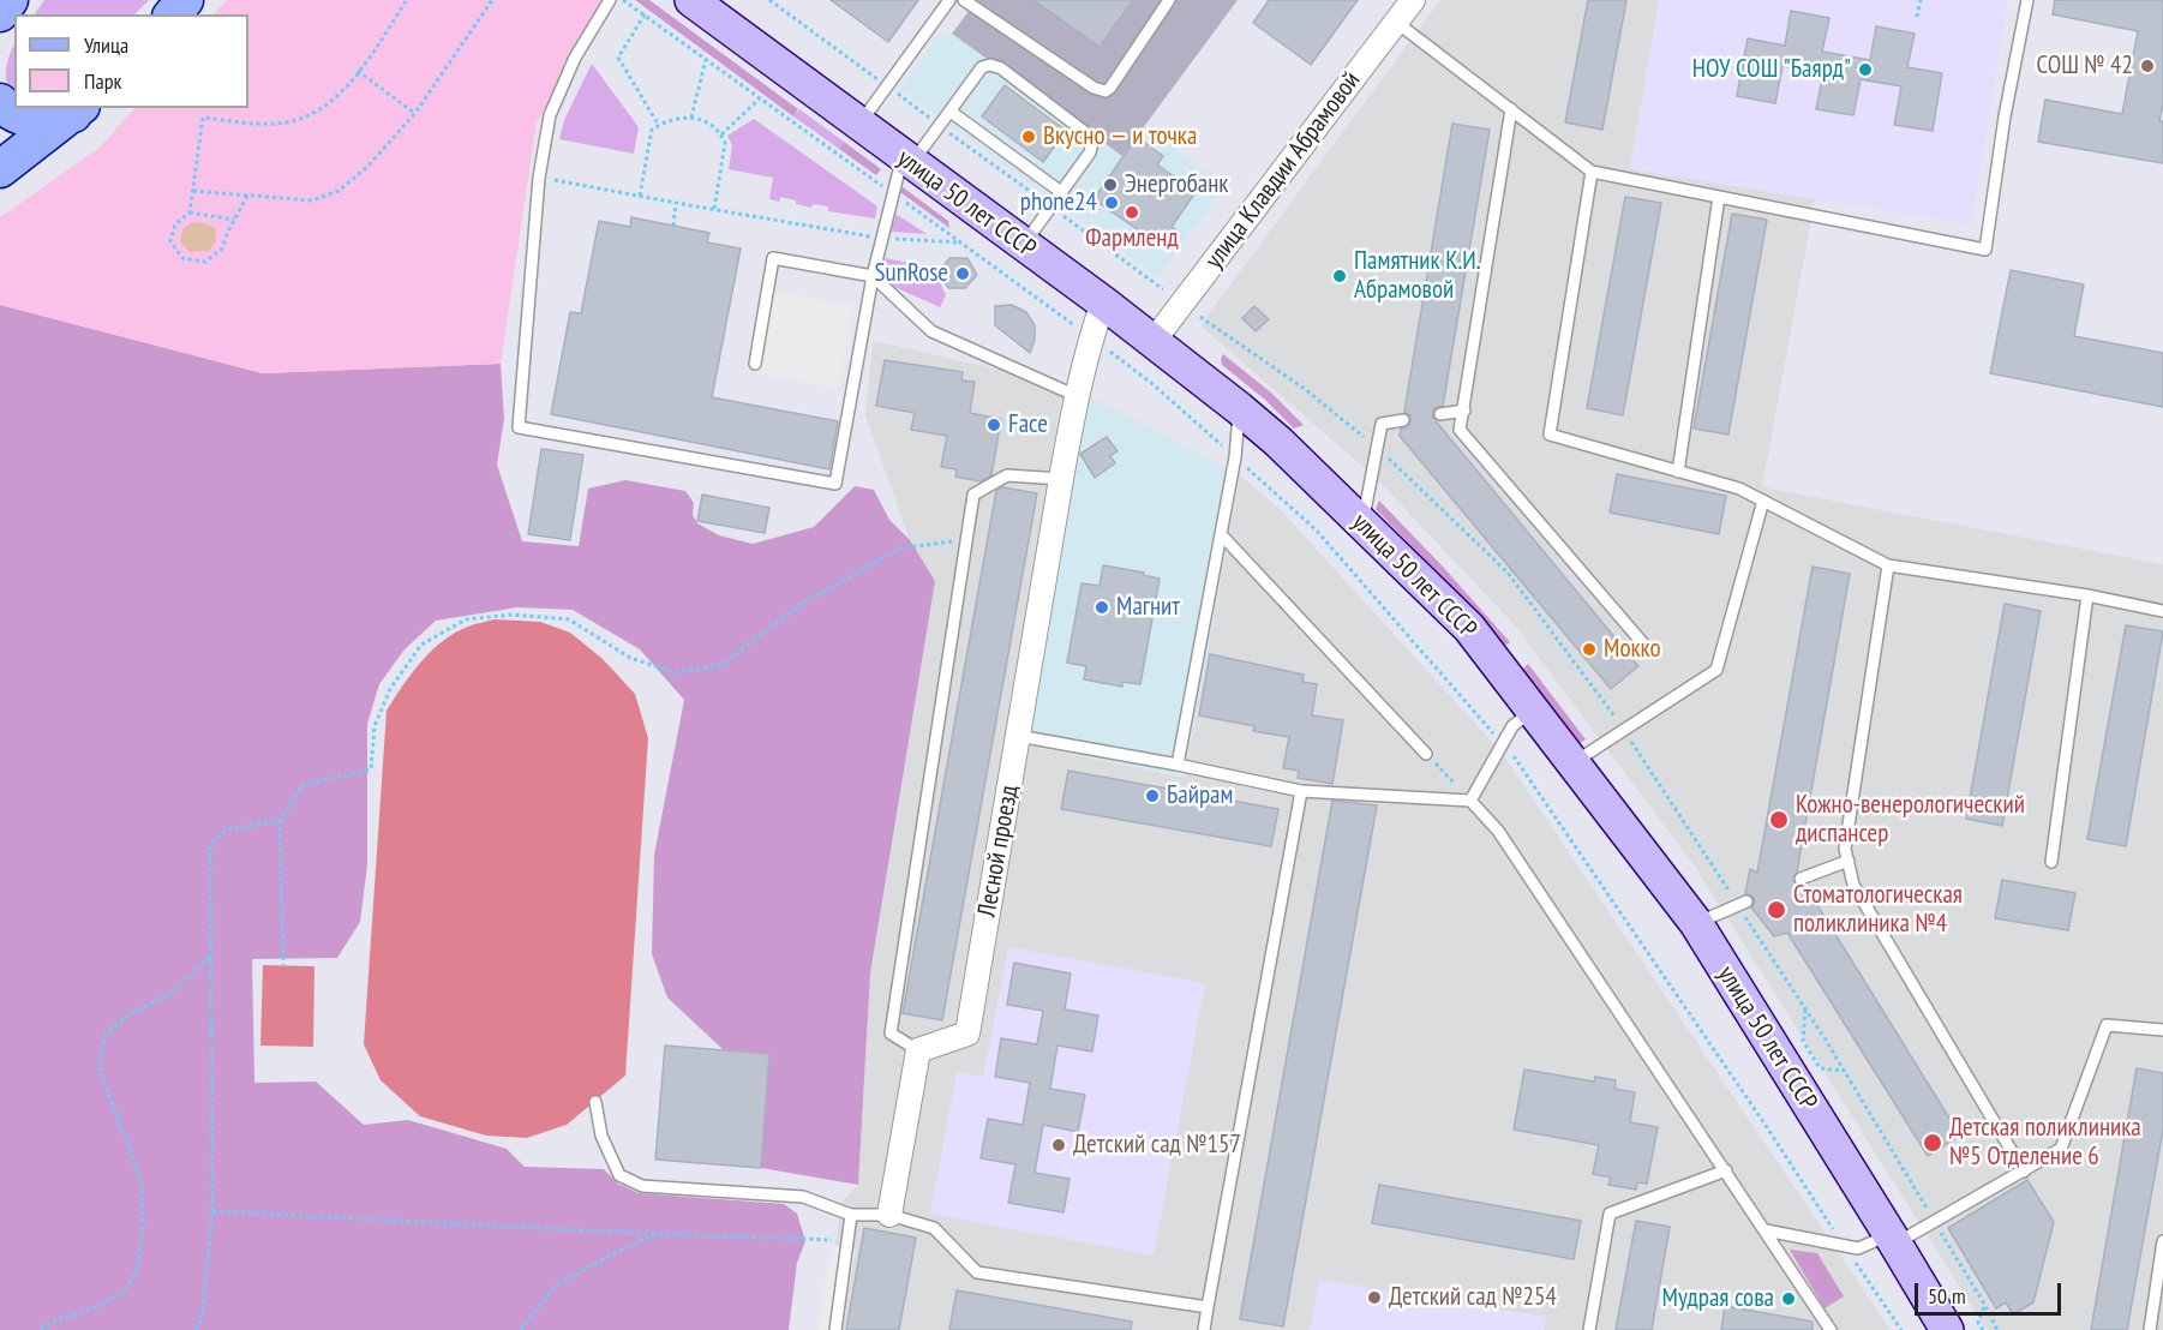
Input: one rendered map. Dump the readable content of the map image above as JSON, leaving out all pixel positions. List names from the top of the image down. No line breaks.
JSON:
{"streets":{"main road":["улица 50 лет СССР"],"street":["улица Клавдии Абрамовой","Лесной проезд"]},"crossings":[["улица Клавдии Абрамовой","улица 50 лет СССР"],["улица 50 лет СССР","Лесной проезд"]],"places":["СОШ № 42","НОУ СОШ \"Баярд\"","Вкусно — и точка","Энергобанк","phone24","Фармленд","SunRose","Памятник К.И. Абрамовой","Face","Магнит","Мокко","Байрам","Кожно-венерологический диспансер","Стоматологическая поликлиника №4","Детская поликлиника №5 Отделение 6","Детский сад №157","Детский сад №254","Мудрая сова"],"legend":["Улица","Парк"],"scale_bar":"50 m"}
